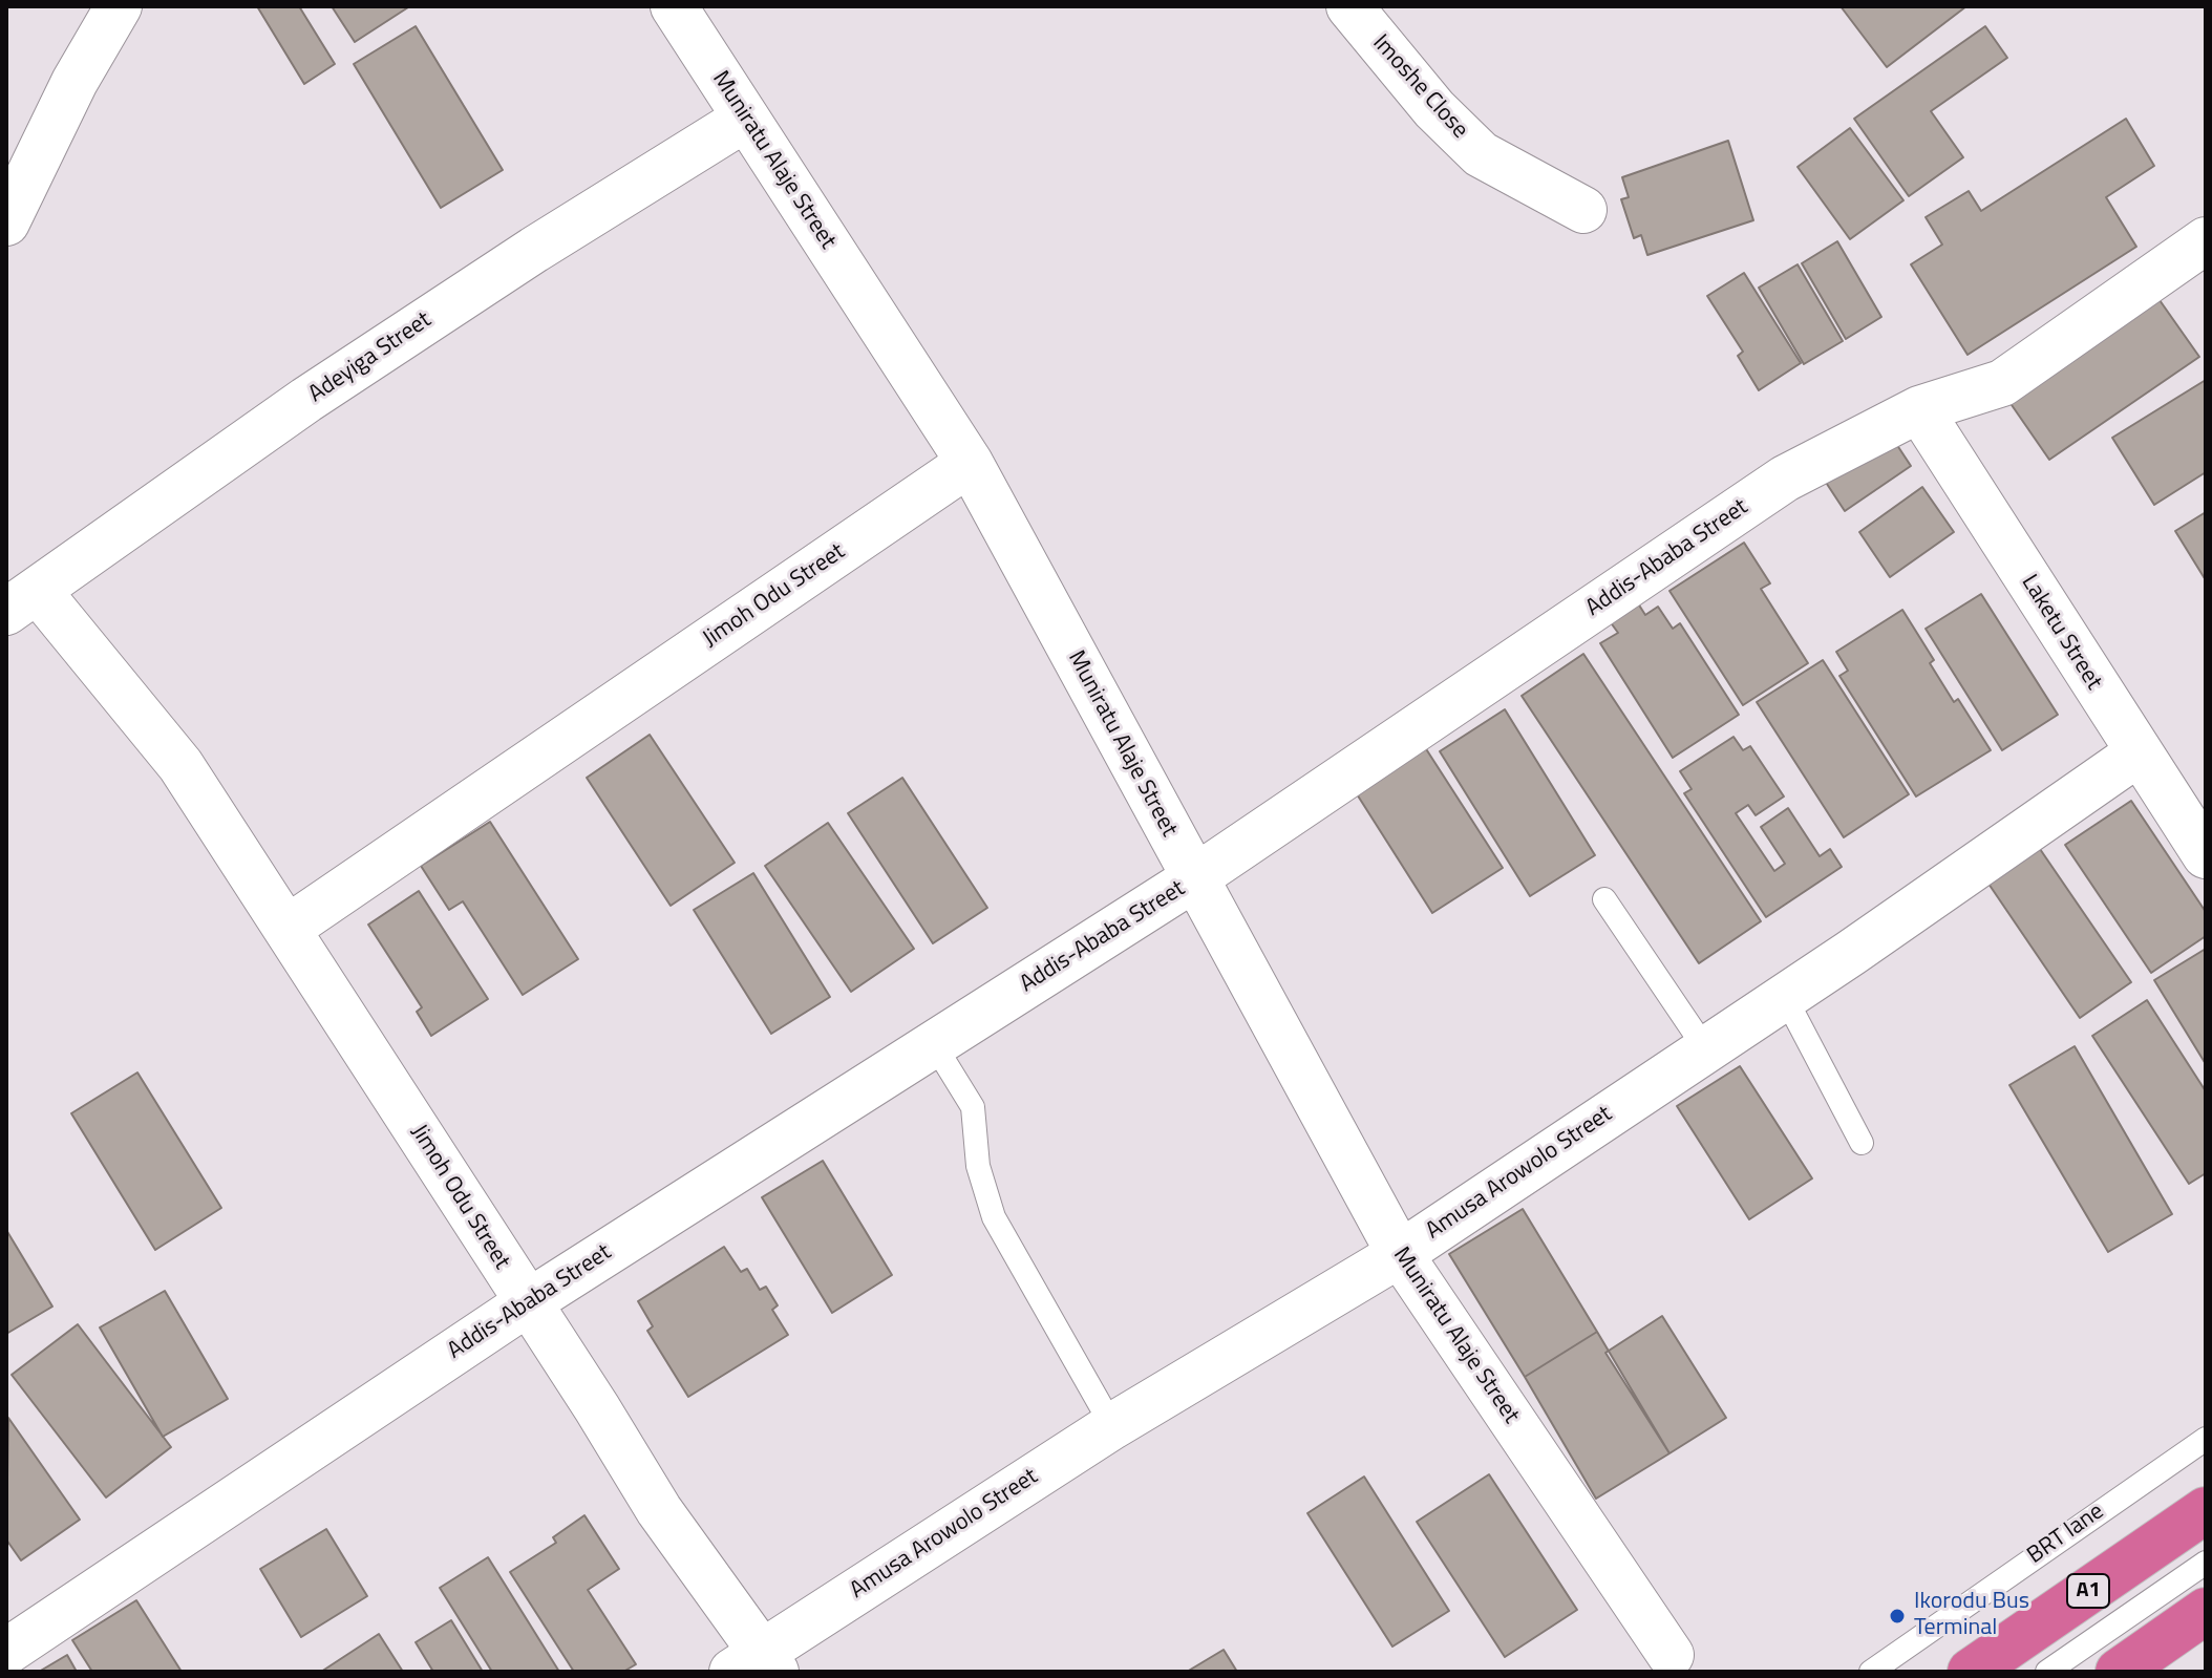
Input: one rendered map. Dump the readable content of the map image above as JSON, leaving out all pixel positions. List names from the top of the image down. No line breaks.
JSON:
{"streets":{"highway":["A1"],"street":["Imoshe Close","Muniratu Alaje Street","Adeyiga Street","Addis-Ababa Street","Jimoh Odu Street","Laketu Street","Amusa Arowolo Street"],"lane":["BRT lane"]},"crossings":[["Muniratu Alaje Street","Adeyiga Street"],["Muniratu Alaje Street","Addis-Ababa Street"],["Muniratu Alaje Street","Jimoh Odu Street"],["Muniratu Alaje Street","Amusa Arowolo Street"],["Adeyiga Street","Jimoh Odu Street"],["Addis-Ababa Street","Jimoh Odu Street"],["Addis-Ababa Street","Laketu Street"],["Jimoh Odu Street","Amusa Arowolo Street"],["Laketu Street","Amusa Arowolo Street"]],"places":["Ikorodu Bus Terminal"]}
